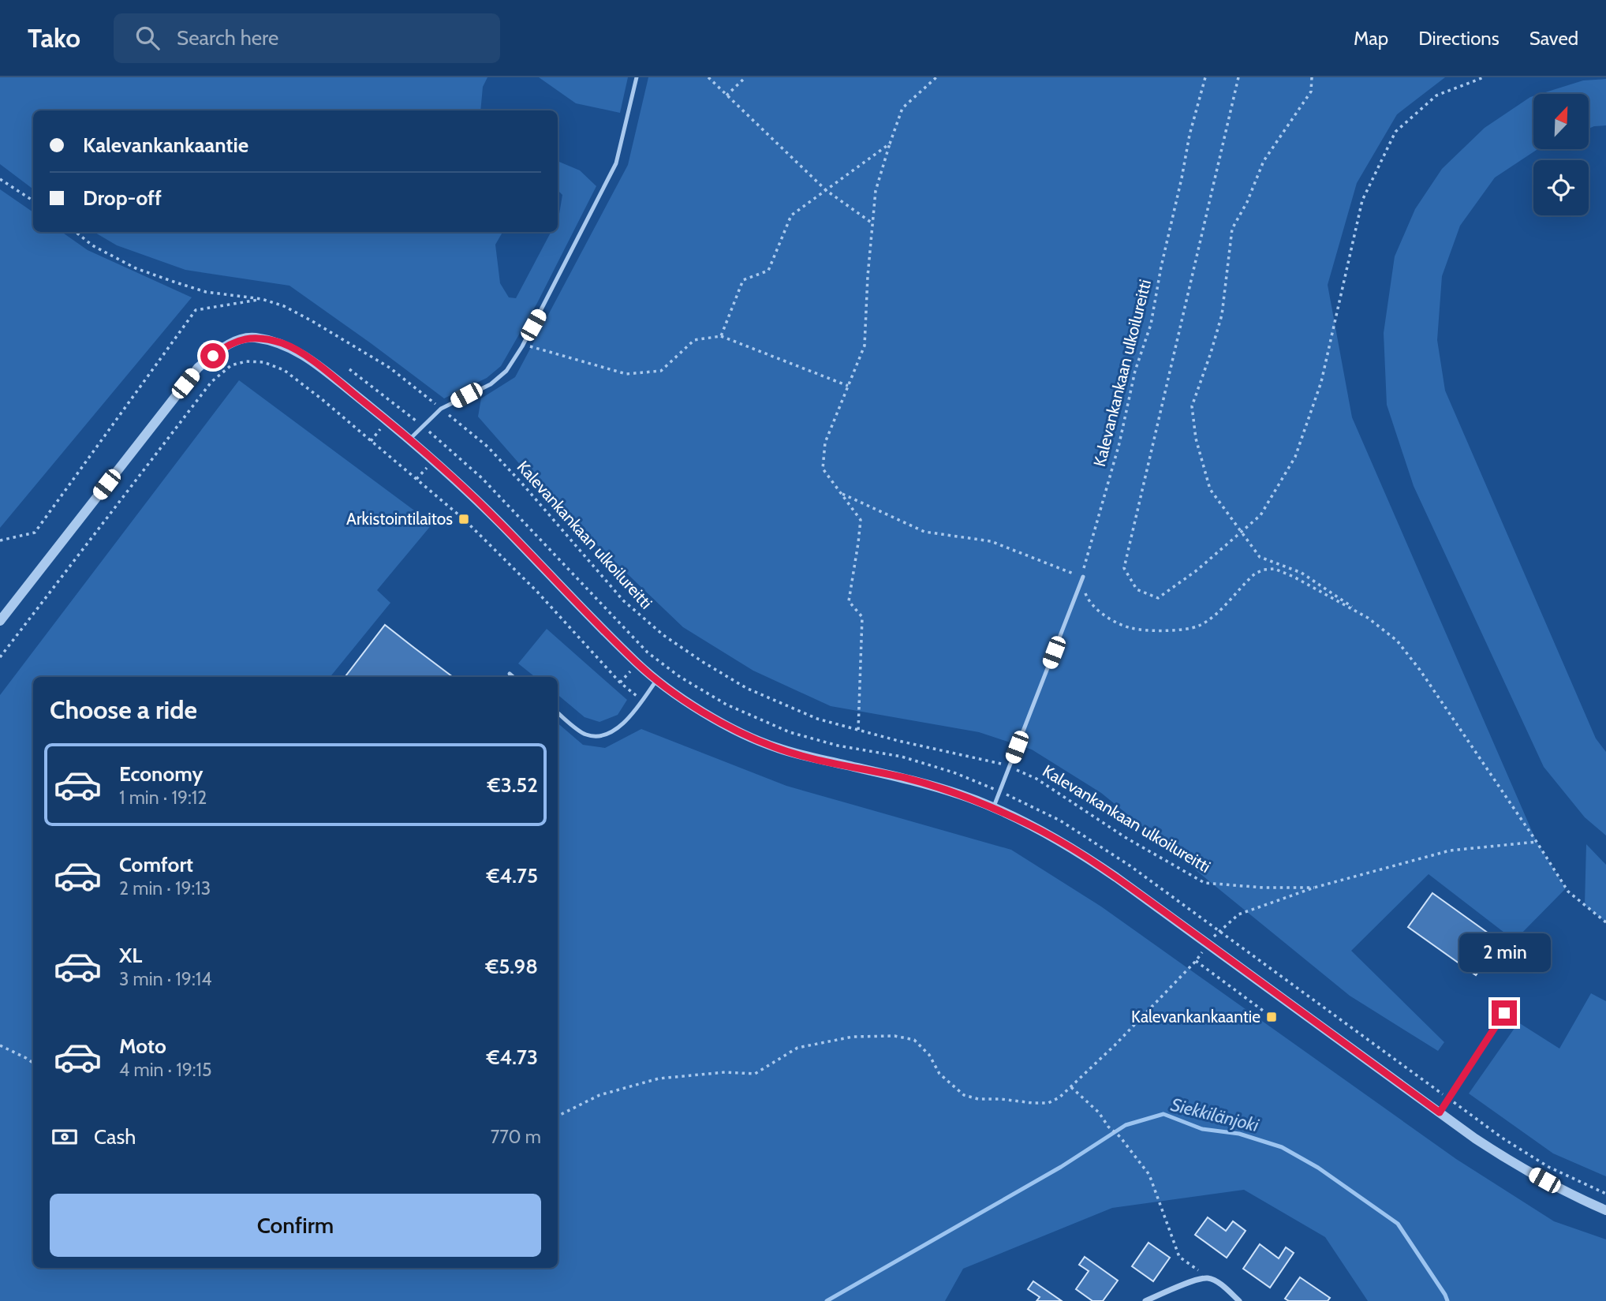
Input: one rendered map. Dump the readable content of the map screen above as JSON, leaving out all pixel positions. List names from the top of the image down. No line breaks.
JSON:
{"streets":{"path":["Kalevankankaan ulkoilureitti"]},"water":["Siekkilänjoki"],"places":{"transit":["Arkistointilaitos","Kalevankankaantie"]},"north":"top right","page":{"header":"Tako","search":"Search here","nav":["Map","Directions","Saved"],"banner":["Kalevankankaantie","Drop-off"],"heading":"Choose a ride","list":[{"name":"Economy","note":"1 min · 19:12","value":"€3.52"},{"name":"Comfort","note":"2 min · 19:13","value":"€4.75"},{"name":"XL","note":"3 min · 19:14","value":"€5.98"},{"name":"Moto","note":"4 min · 19:15","value":"€4.73"}],"bubble":"2 min","pay":["Cash","770 m"],"buttons":"Confirm"}}
